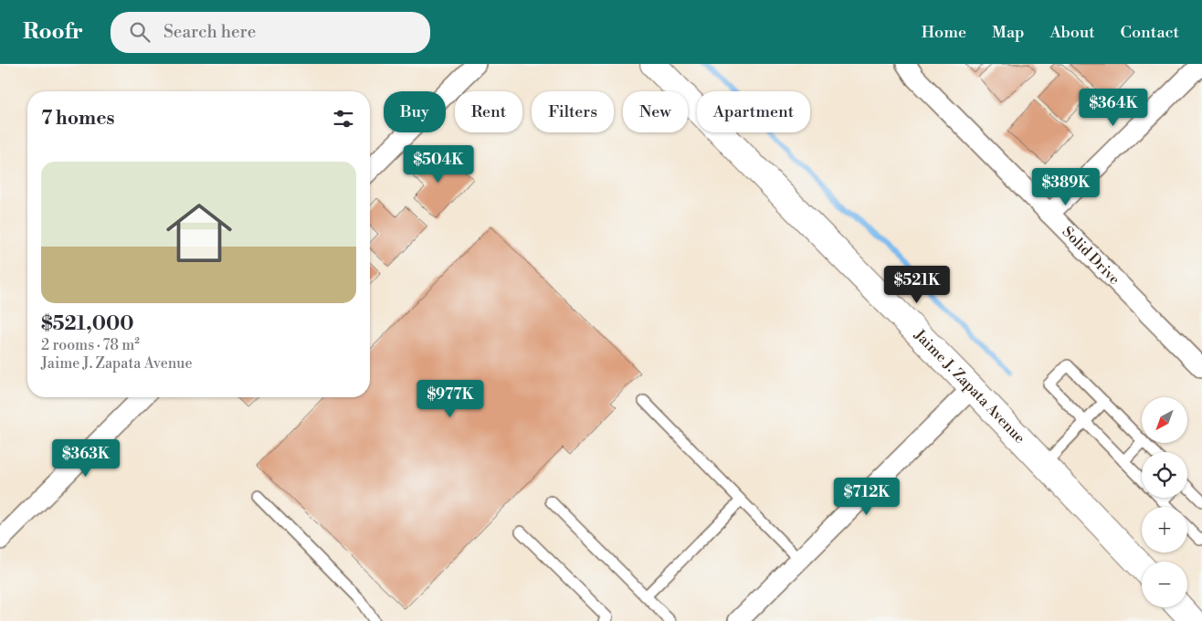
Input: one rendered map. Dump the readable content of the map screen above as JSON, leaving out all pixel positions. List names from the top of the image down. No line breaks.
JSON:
{"streets":{"street":["Solid Drive","Jaime J. Zapata Avenue"]},"north":"bottom left","page":{"header":"Roofr","search":"Search here","nav":["Home","Map","About","Contact"],"price":["$364K","$504K","$389K","$521K","$977K","$363K","$712K"],"chip":["Buy","Rent","Filters","New","Apartment"],"heading":"7 homes","list":[{"name":"$521,000","note":"2 rooms · 78 m² · Jaime J. Zapata Avenue"}],"map_buttons":["+","−"]}}
